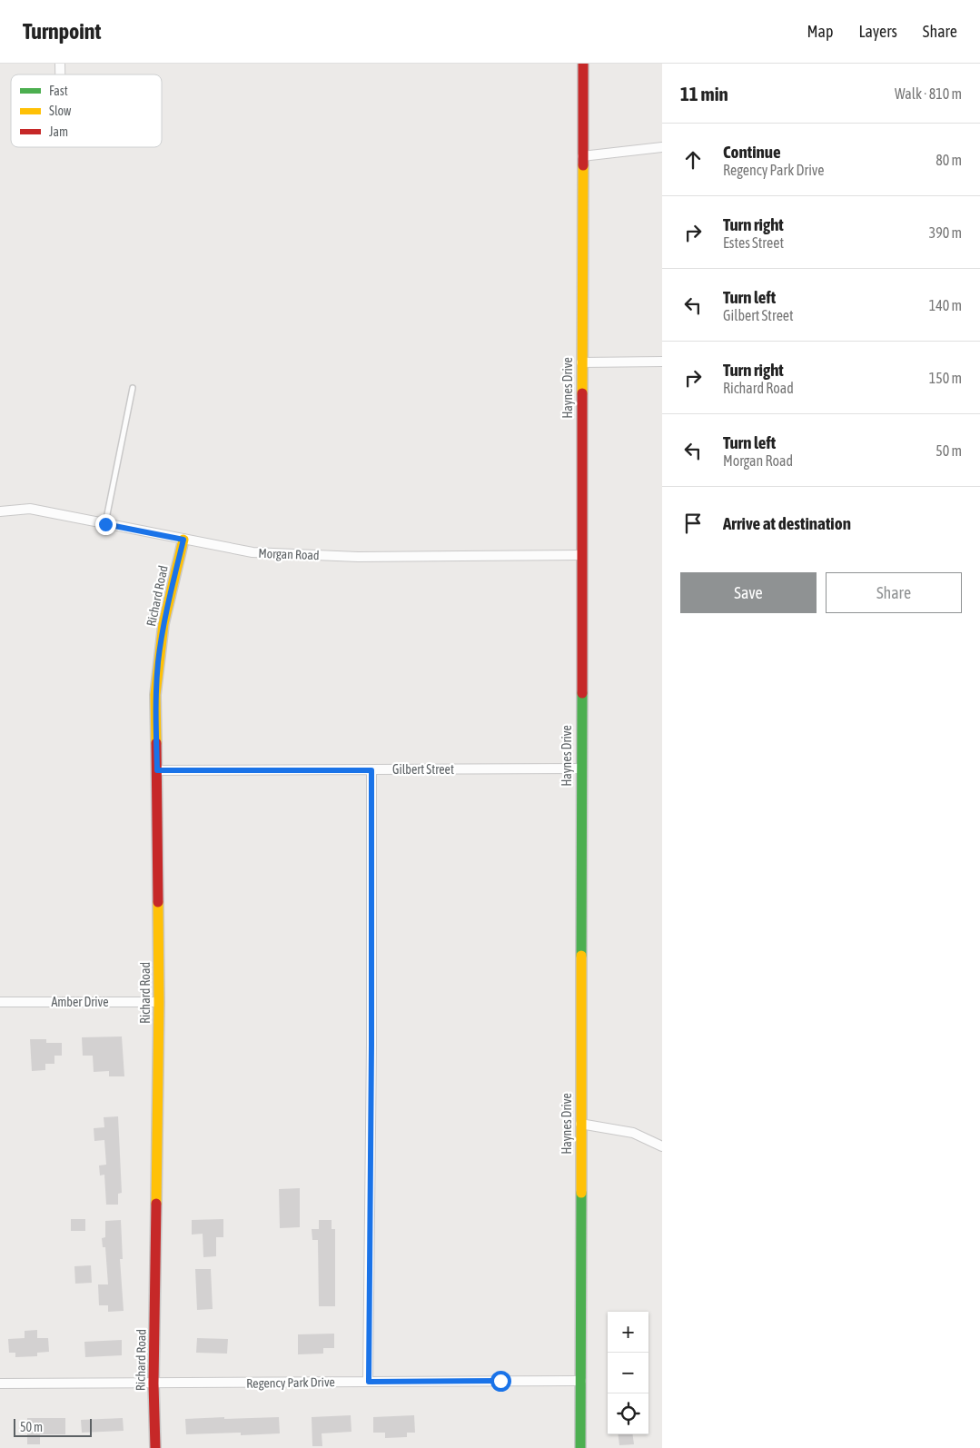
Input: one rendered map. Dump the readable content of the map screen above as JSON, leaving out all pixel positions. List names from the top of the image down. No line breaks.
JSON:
{"streets":{"street":["Haynes Drive","Morgan Road","Richard Road","Gilbert Street","Amber Drive","Regency Park Drive"]},"crossings":[["Haynes Drive","Morgan Road"],["Haynes Drive","Gilbert Street"],["Haynes Drive","Regency Park Drive"],["Morgan Road","Richard Road"],["Richard Road","Gilbert Street"],["Richard Road","Amber Drive"],["Richard Road","Regency Park Drive"]],"legend":["Fast","Slow","Jam"],"scale_bar":"50 m","page":{"header":"Turnpoint","nav":["Map","Layers","Share"],"heading":["11 min","Walk · 810 m"],"list":[["Continue","Regency Park Drive","80 m"],["Turn right","Estes Street","390 m"],["Turn left","Gilbert Street","140 m"],["Turn right","Richard Road","150 m"],["Turn left","Morgan Road","50 m"],"Arrive at destination"],"buttons":["Save","Share"],"map_buttons":["+","−"],"scale":"50 m"}}
